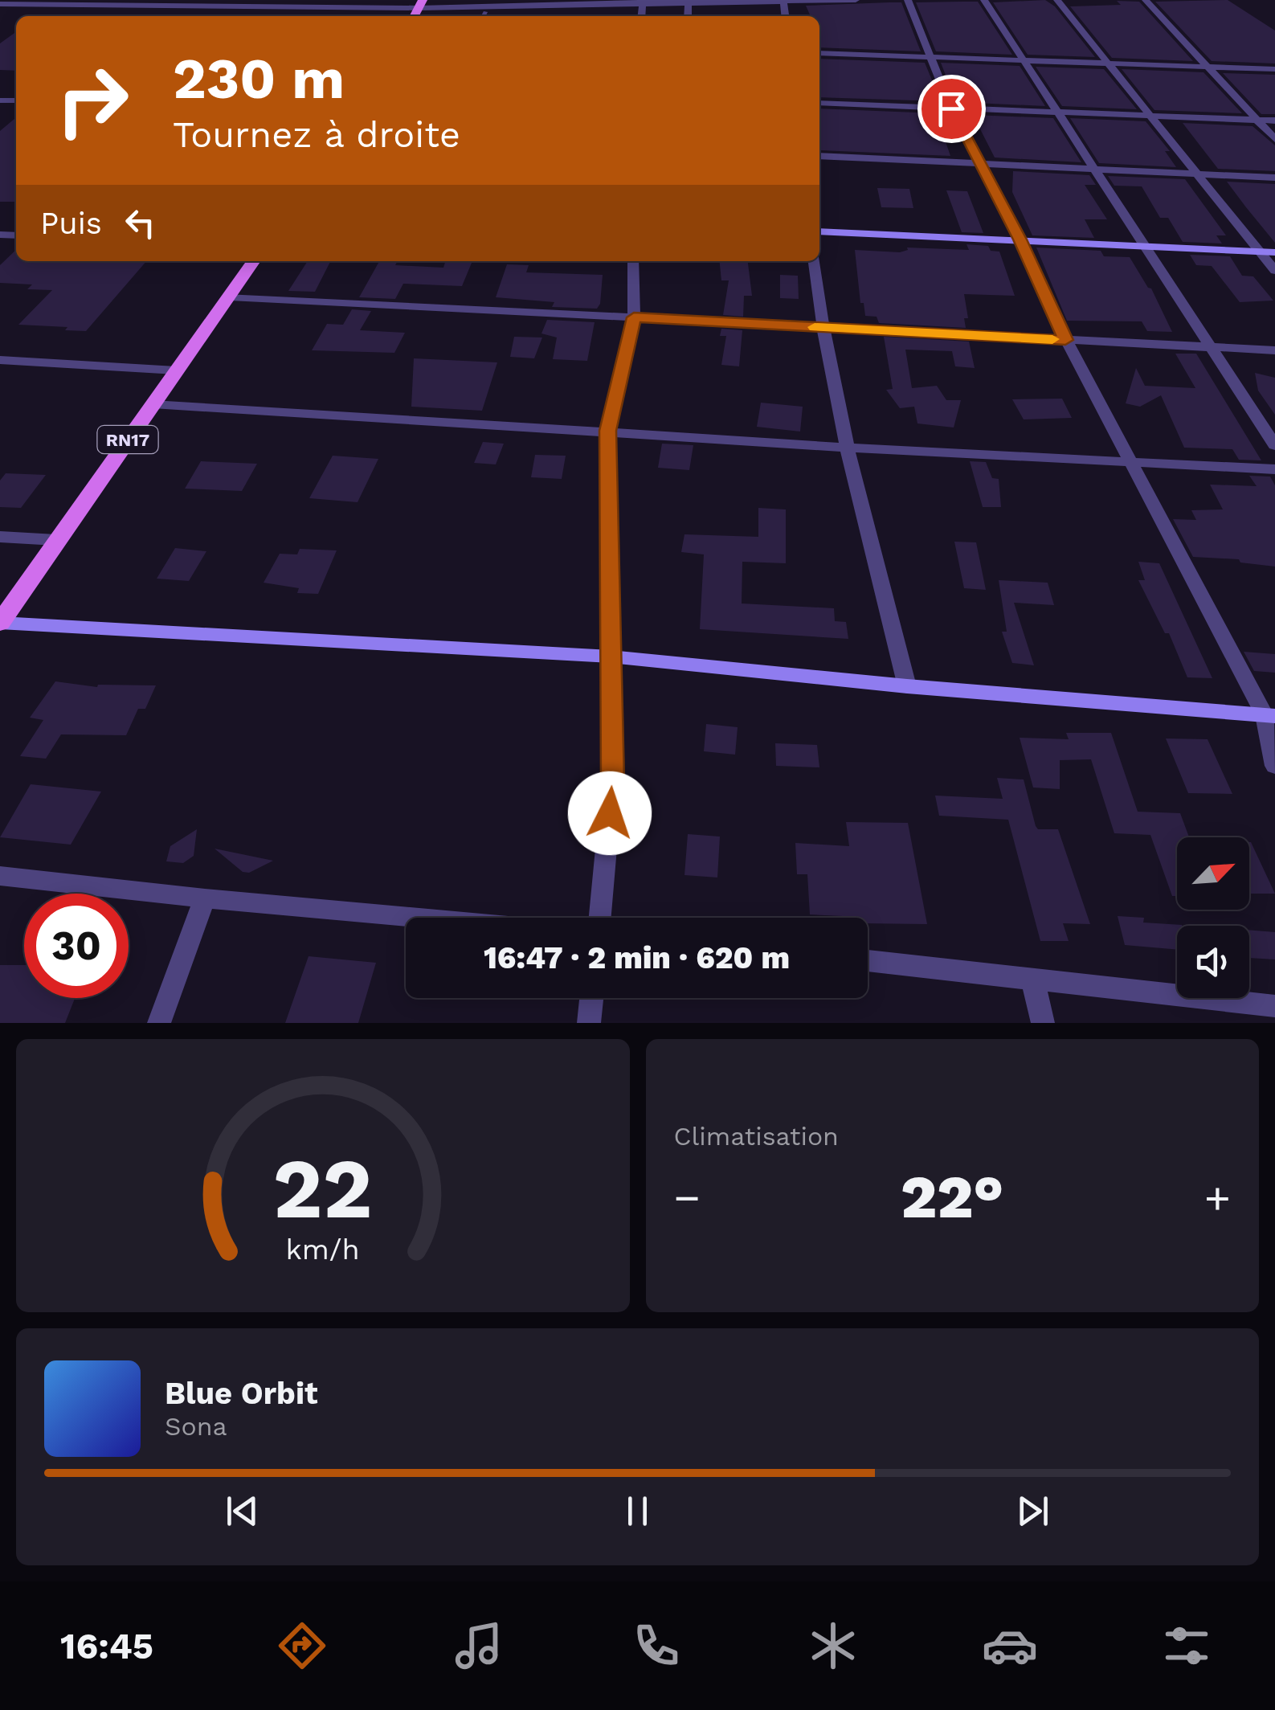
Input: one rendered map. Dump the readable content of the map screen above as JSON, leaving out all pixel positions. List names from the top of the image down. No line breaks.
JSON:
{"streets":{"main road":["RN17"]},"north":"top right","page":{"turn":["230 m","Tournez à droite"],"then":"Puis","limit":"30","trip":"16:47 · 2 min · 620 m","tile":"Climatisation","heat":["−","22°","+"],"song":["Blue Orbit","Sona"],"tabs":"16:45","gauge":["22","km/h"]}}
